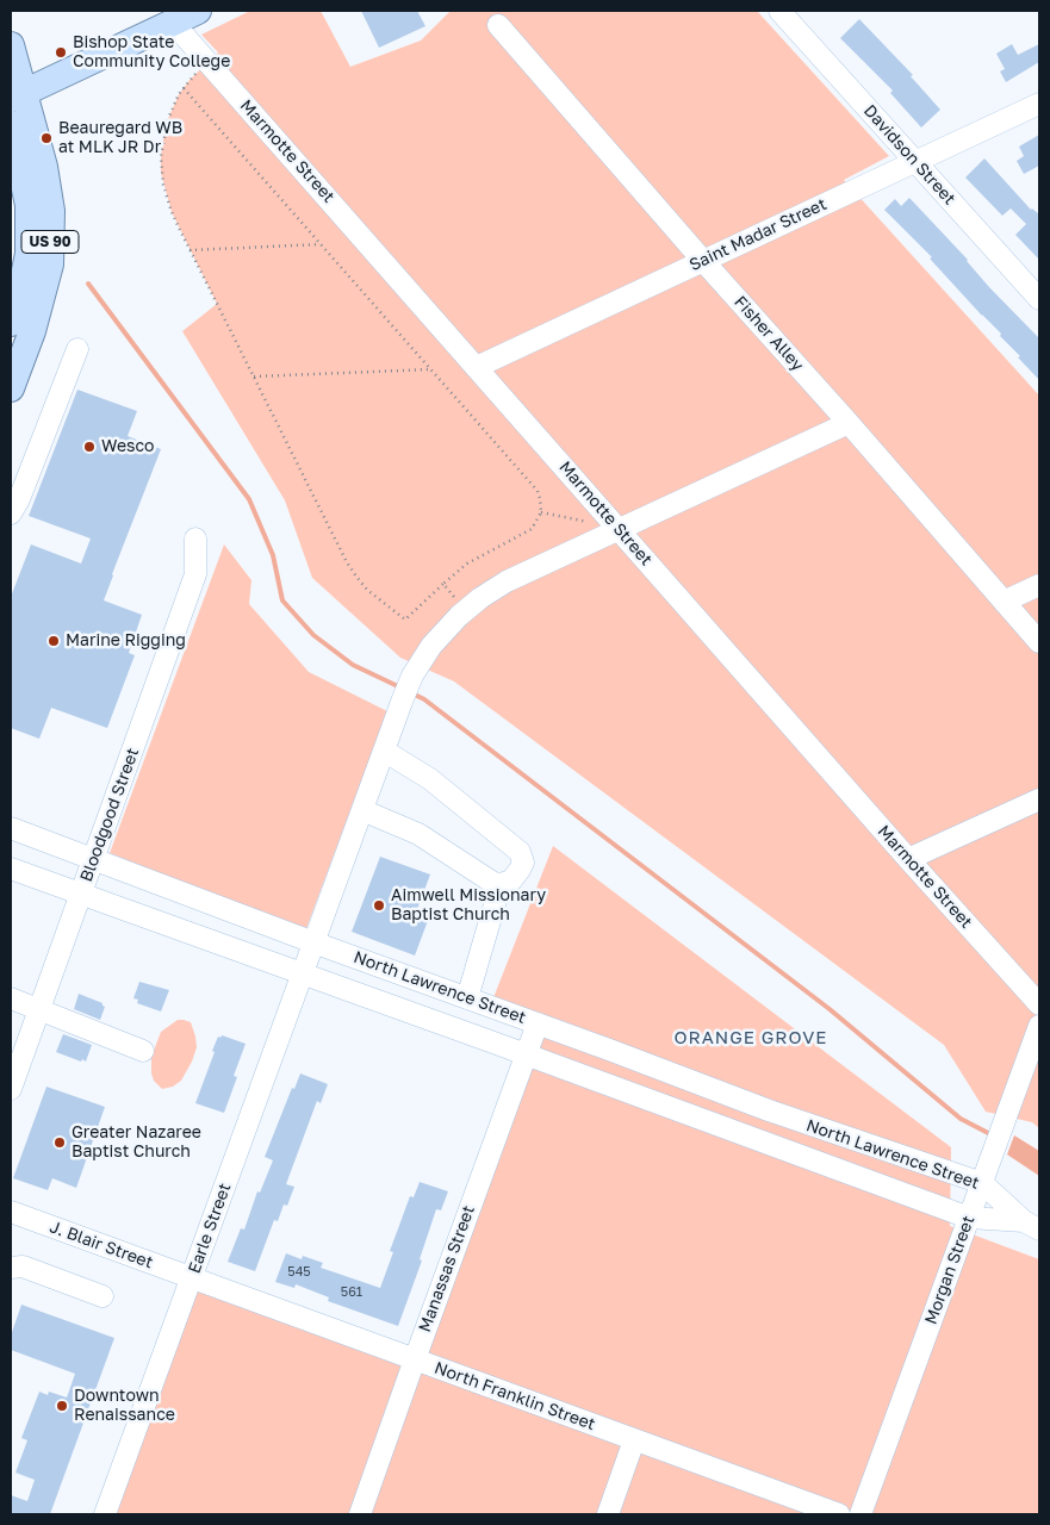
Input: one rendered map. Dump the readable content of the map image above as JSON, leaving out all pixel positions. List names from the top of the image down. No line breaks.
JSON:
{"streets":{"main road":["US 90"],"street":["Marmotte Street","Davidson Street","Saint Madar Street","Fisher Alley","Bloodgood Street","North Lawrence Street","Earle Street","J. Blair Street","Manassas Street","Morgan Street","North Franklin Street"]},"crossings":[["Marmotte Street","Saint Madar Street"],["Marmotte Street","Earle Street"],["Davidson Street","Saint Madar Street"],["Saint Madar Street","Fisher Alley"],["Fisher Alley","Earle Street"],["Bloodgood Street","North Lawrence Street"],["North Lawrence Street","Earle Street"],["North Lawrence Street","Manassas Street"],["North Lawrence Street","Morgan Street"],["Earle Street","J. Blair Street"],["Earle Street","North Franklin Street"],["J. Blair Street","North Franklin Street"],["Manassas Street","North Franklin Street"]],"districts":["ORANGE GROVE"],"places":["Bishop State Community College","Beauregard WB at MLK JR Dr","Wesco","Marine Rigging","Aimwell Missionary Baptist Church","Greater Nazaree Baptist Church","Downtown Renaissance"],"house_numbers":["545","561"]}
